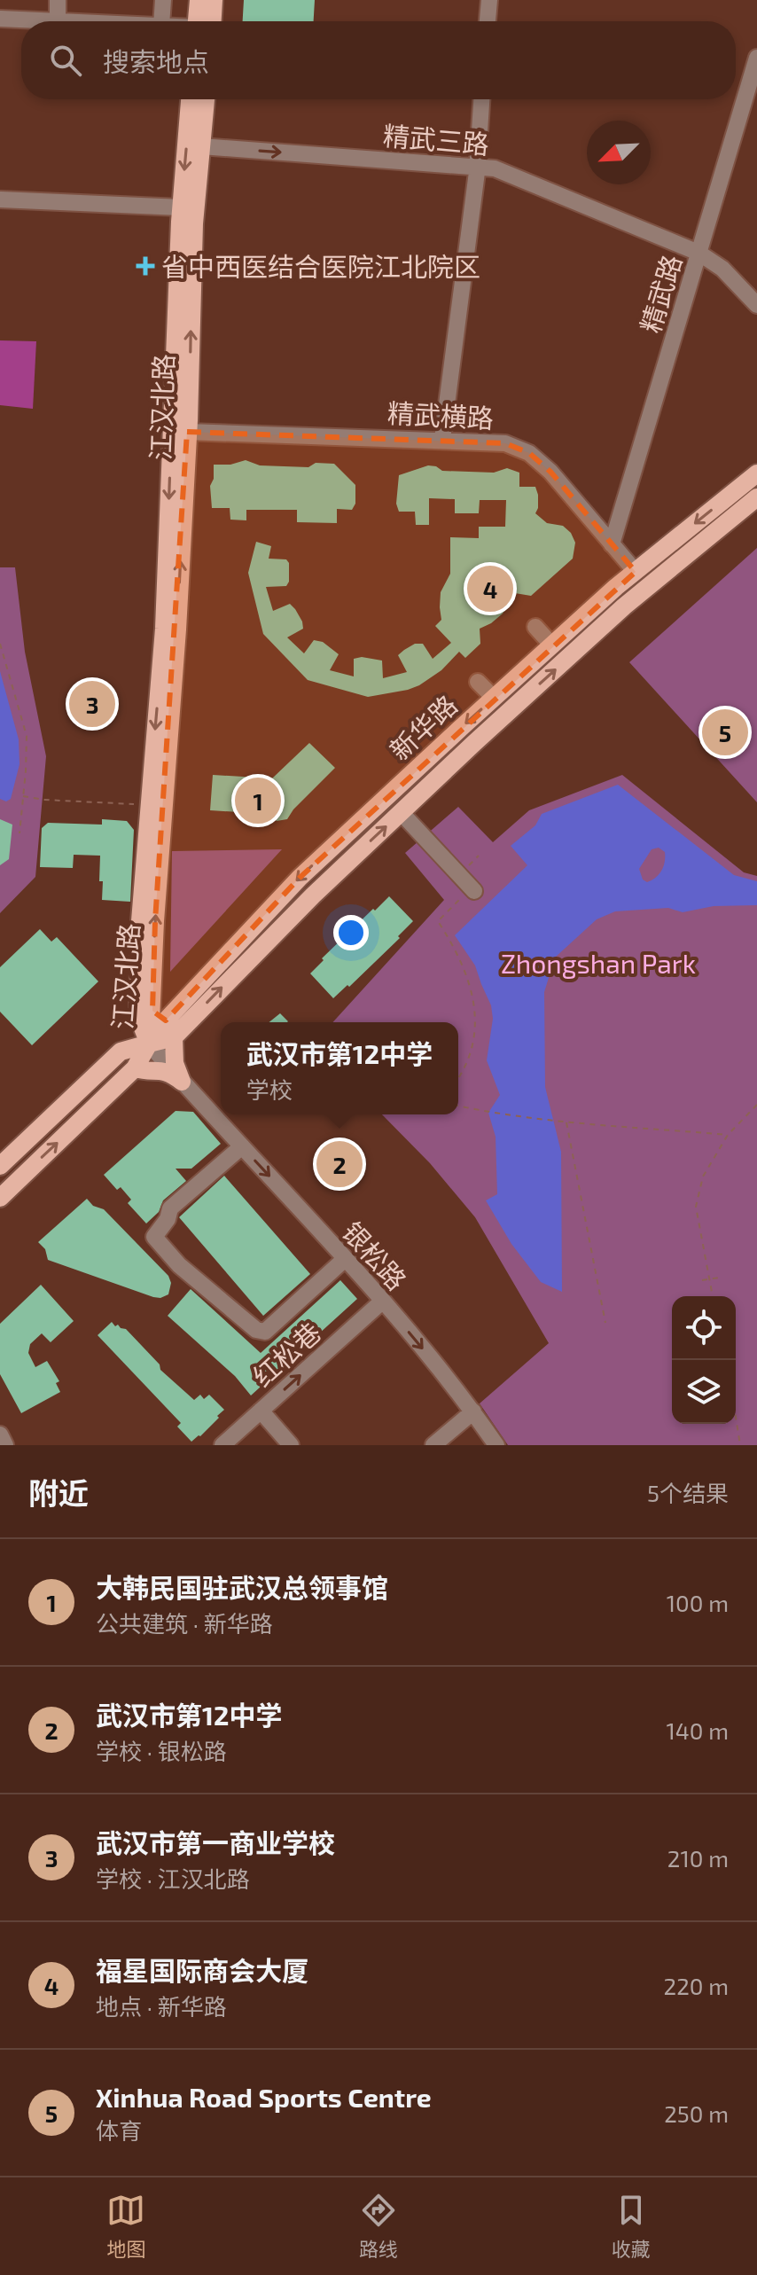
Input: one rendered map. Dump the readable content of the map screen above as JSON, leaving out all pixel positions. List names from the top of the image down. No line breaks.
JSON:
{"streets":{"main road":["江汉北路","新华路"],"street":["精武三路","精武路","精武横路","银松路","红松巷"]},"crossings":[["精武三路","精武路"],["精武三路","江汉北路"],["精武路","精武横路"],["江汉北路","精武横路"],["江汉北路","新华路"],["江汉北路","银松路"],["精武横路","新华路"],["银松路","红松巷"]],"one_way":["精武三路","银松路"],"parks":["Zhongshan Park"],"places":{"health":["省中西医结合医院江北院区"]},"north":"bottom left","page":{"search":"搜索地点","pins":["4","3","5","1","2"],"popup":["武汉市第12中学","学校"],"heading":["附近","5个结果"],"list":[{"mark":"1","name":"大韩民国驻武汉总领事馆","note":"公共建筑 · 新华路","value":"100 m"},{"mark":"2","name":"武汉市第12中学","note":"学校 · 银松路","value":"140 m"},{"mark":"3","name":"武汉市第一商业学校","note":"学校 · 江汉北路","value":"210 m"},{"mark":"4","name":"福星国际商会大厦","note":"地点 · 新华路","value":"220 m"},{"mark":"5","name":"Xinhua Road Sports Centre","note":"体育","value":"250 m"}],"nav":["地图","路线","收藏"]}}
